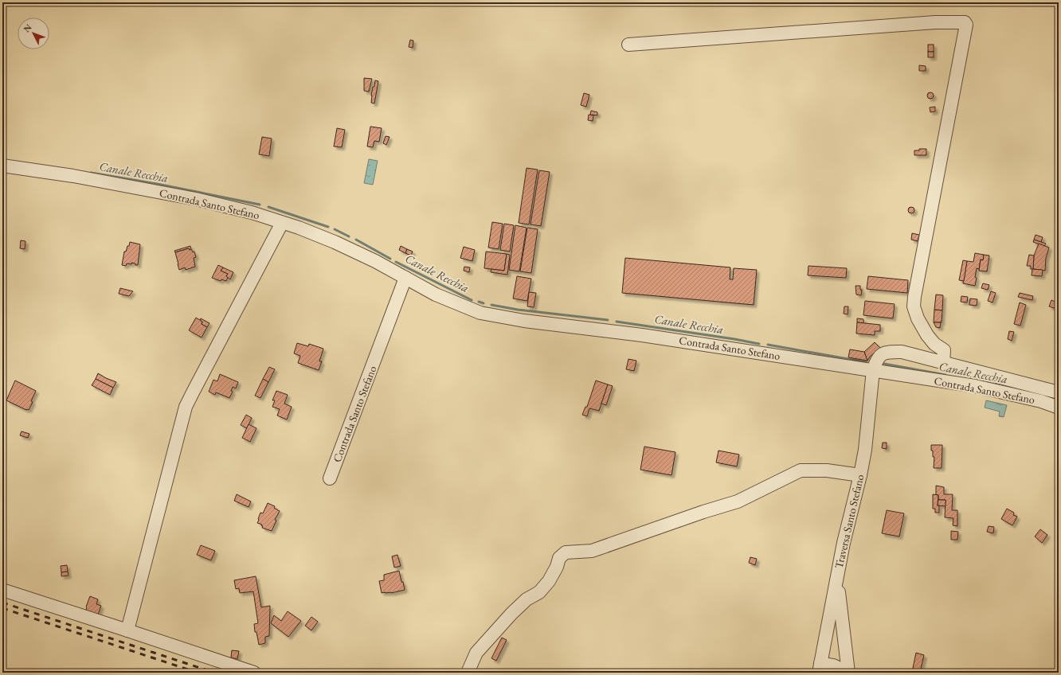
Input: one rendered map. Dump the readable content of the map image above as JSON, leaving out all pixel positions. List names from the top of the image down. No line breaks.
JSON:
{"streets":{"street":["Contrada Santo Stefano","Traversa Santo Stefano"]},"crossings":[["Contrada Santo Stefano","Traversa Santo Stefano"]],"water":["Canale Recchia"],"north":"top left"}
